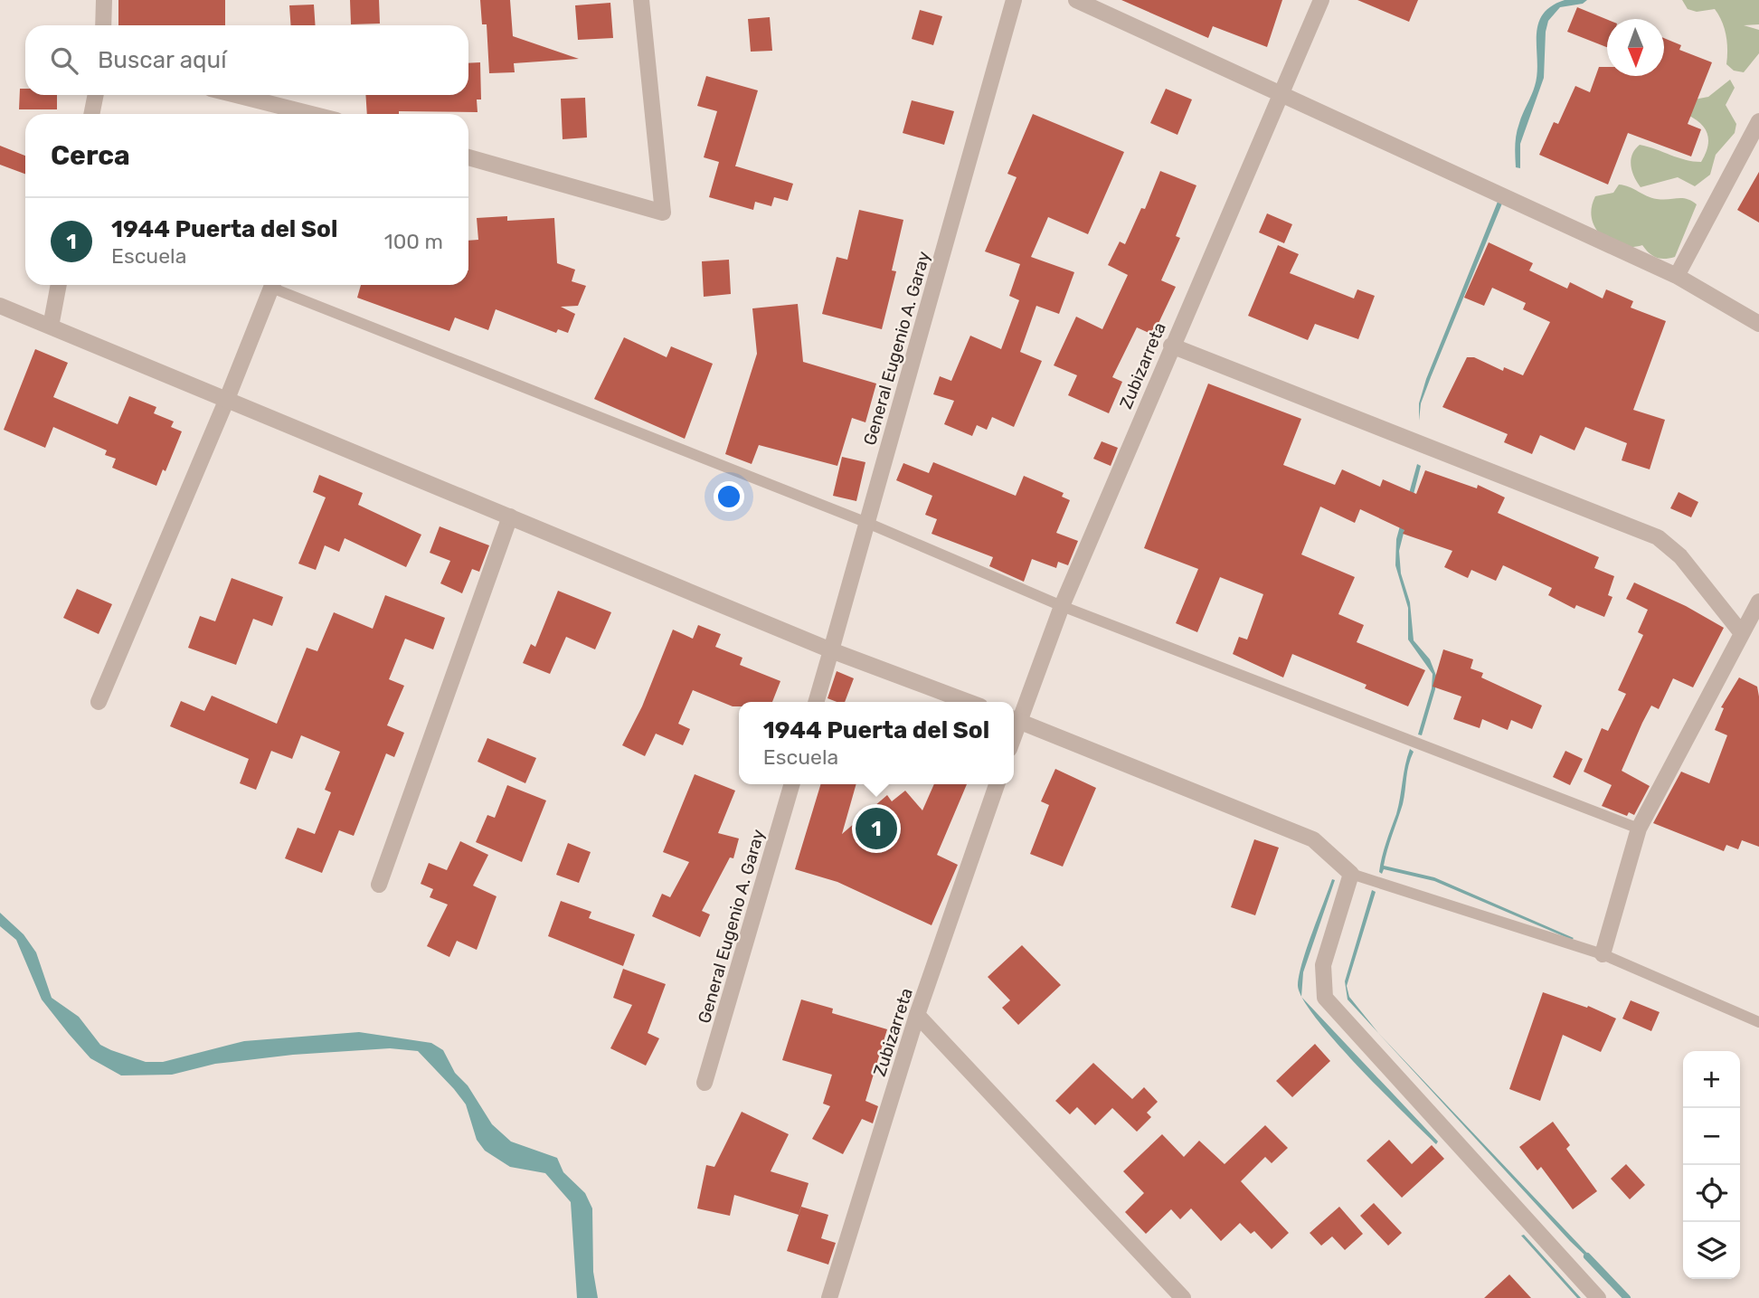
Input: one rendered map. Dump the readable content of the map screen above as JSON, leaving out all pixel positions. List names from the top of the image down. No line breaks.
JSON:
{"streets":{"street":["General Eugenio A. Garay","Zubizarreta"]},"north":"bottom","page":{"search":"Buscar aquí","heading":"Cerca","list":[{"mark":"1","name":"1944 Puerta del Sol","note":"Escuela","value":"100 m"}],"popup":["1944 Puerta del Sol","Escuela"],"pins":"1","map_buttons":["+","−"]}}
